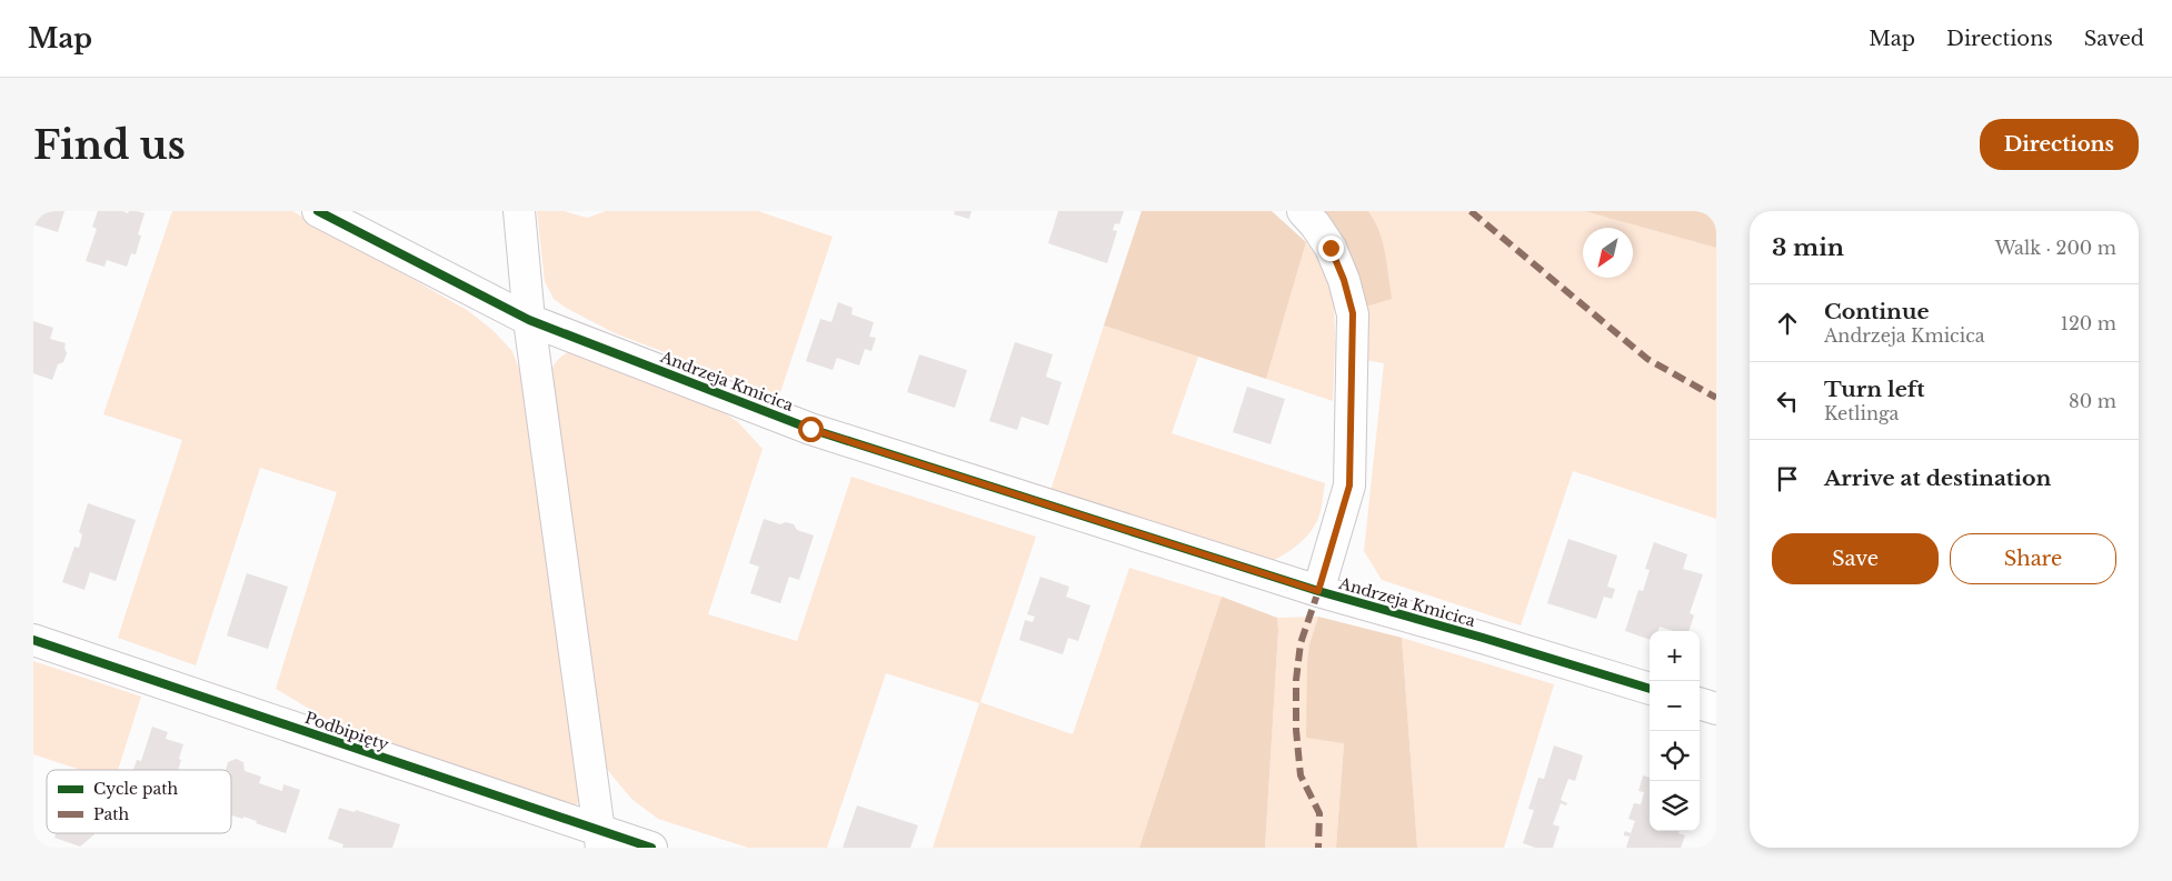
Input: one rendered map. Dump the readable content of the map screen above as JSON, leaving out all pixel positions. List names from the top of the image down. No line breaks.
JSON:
{"streets":{"street":["Andrzeja Kmicica","Podbipięty"]},"legend":["Cycle path","Path"],"north":"bottom left","page":{"header":"Map","nav":["Map","Directions","Saved"],"buttons":["Directions",["Save","Share"]],"title":"Find us","heading":["3 min","Walk · 200 m"],"list":[["Continue","Andrzeja Kmicica","120 m"],["Turn left","Ketlinga","80 m"],"Arrive at destination"],"map_buttons":["+","−"]}}
